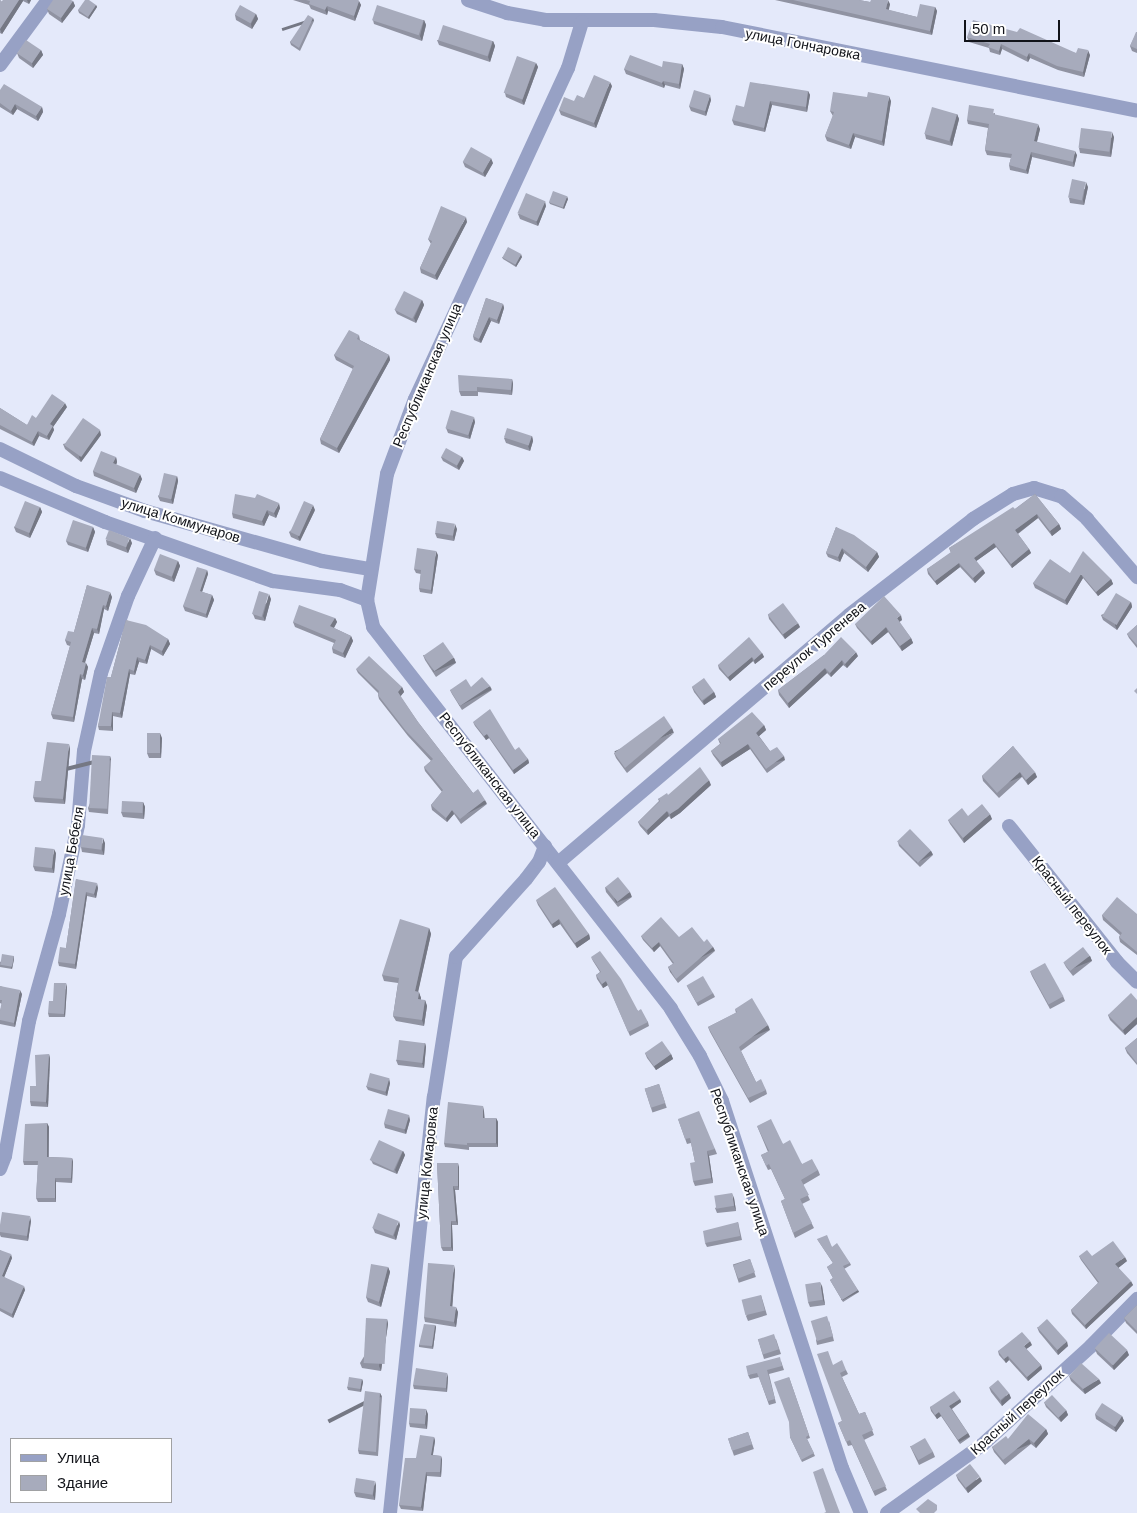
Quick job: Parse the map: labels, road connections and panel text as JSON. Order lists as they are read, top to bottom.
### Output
{
  "streets": {
    "street": [
      "улица Гончаровка",
      "Республиканская улица",
      "улица Коммунаров",
      "переулок Тургенева",
      "улица Бебеля",
      "Красный переулок",
      "улица Комаровка"
    ]
  },
  "crossings": [
    ["улица Гончаровка", "Республиканская улица"],
    ["Республиканская улица", "улица Коммунаров"],
    ["Республиканская улица", "переулок Тургенева"],
    ["Республиканская улица", "улица Комаровка"],
    ["улица Коммунаров", "улица Бебеля"]
  ],
  "legend": ["Улица", "Здание"],
  "scale_bar": "50 m"
}
